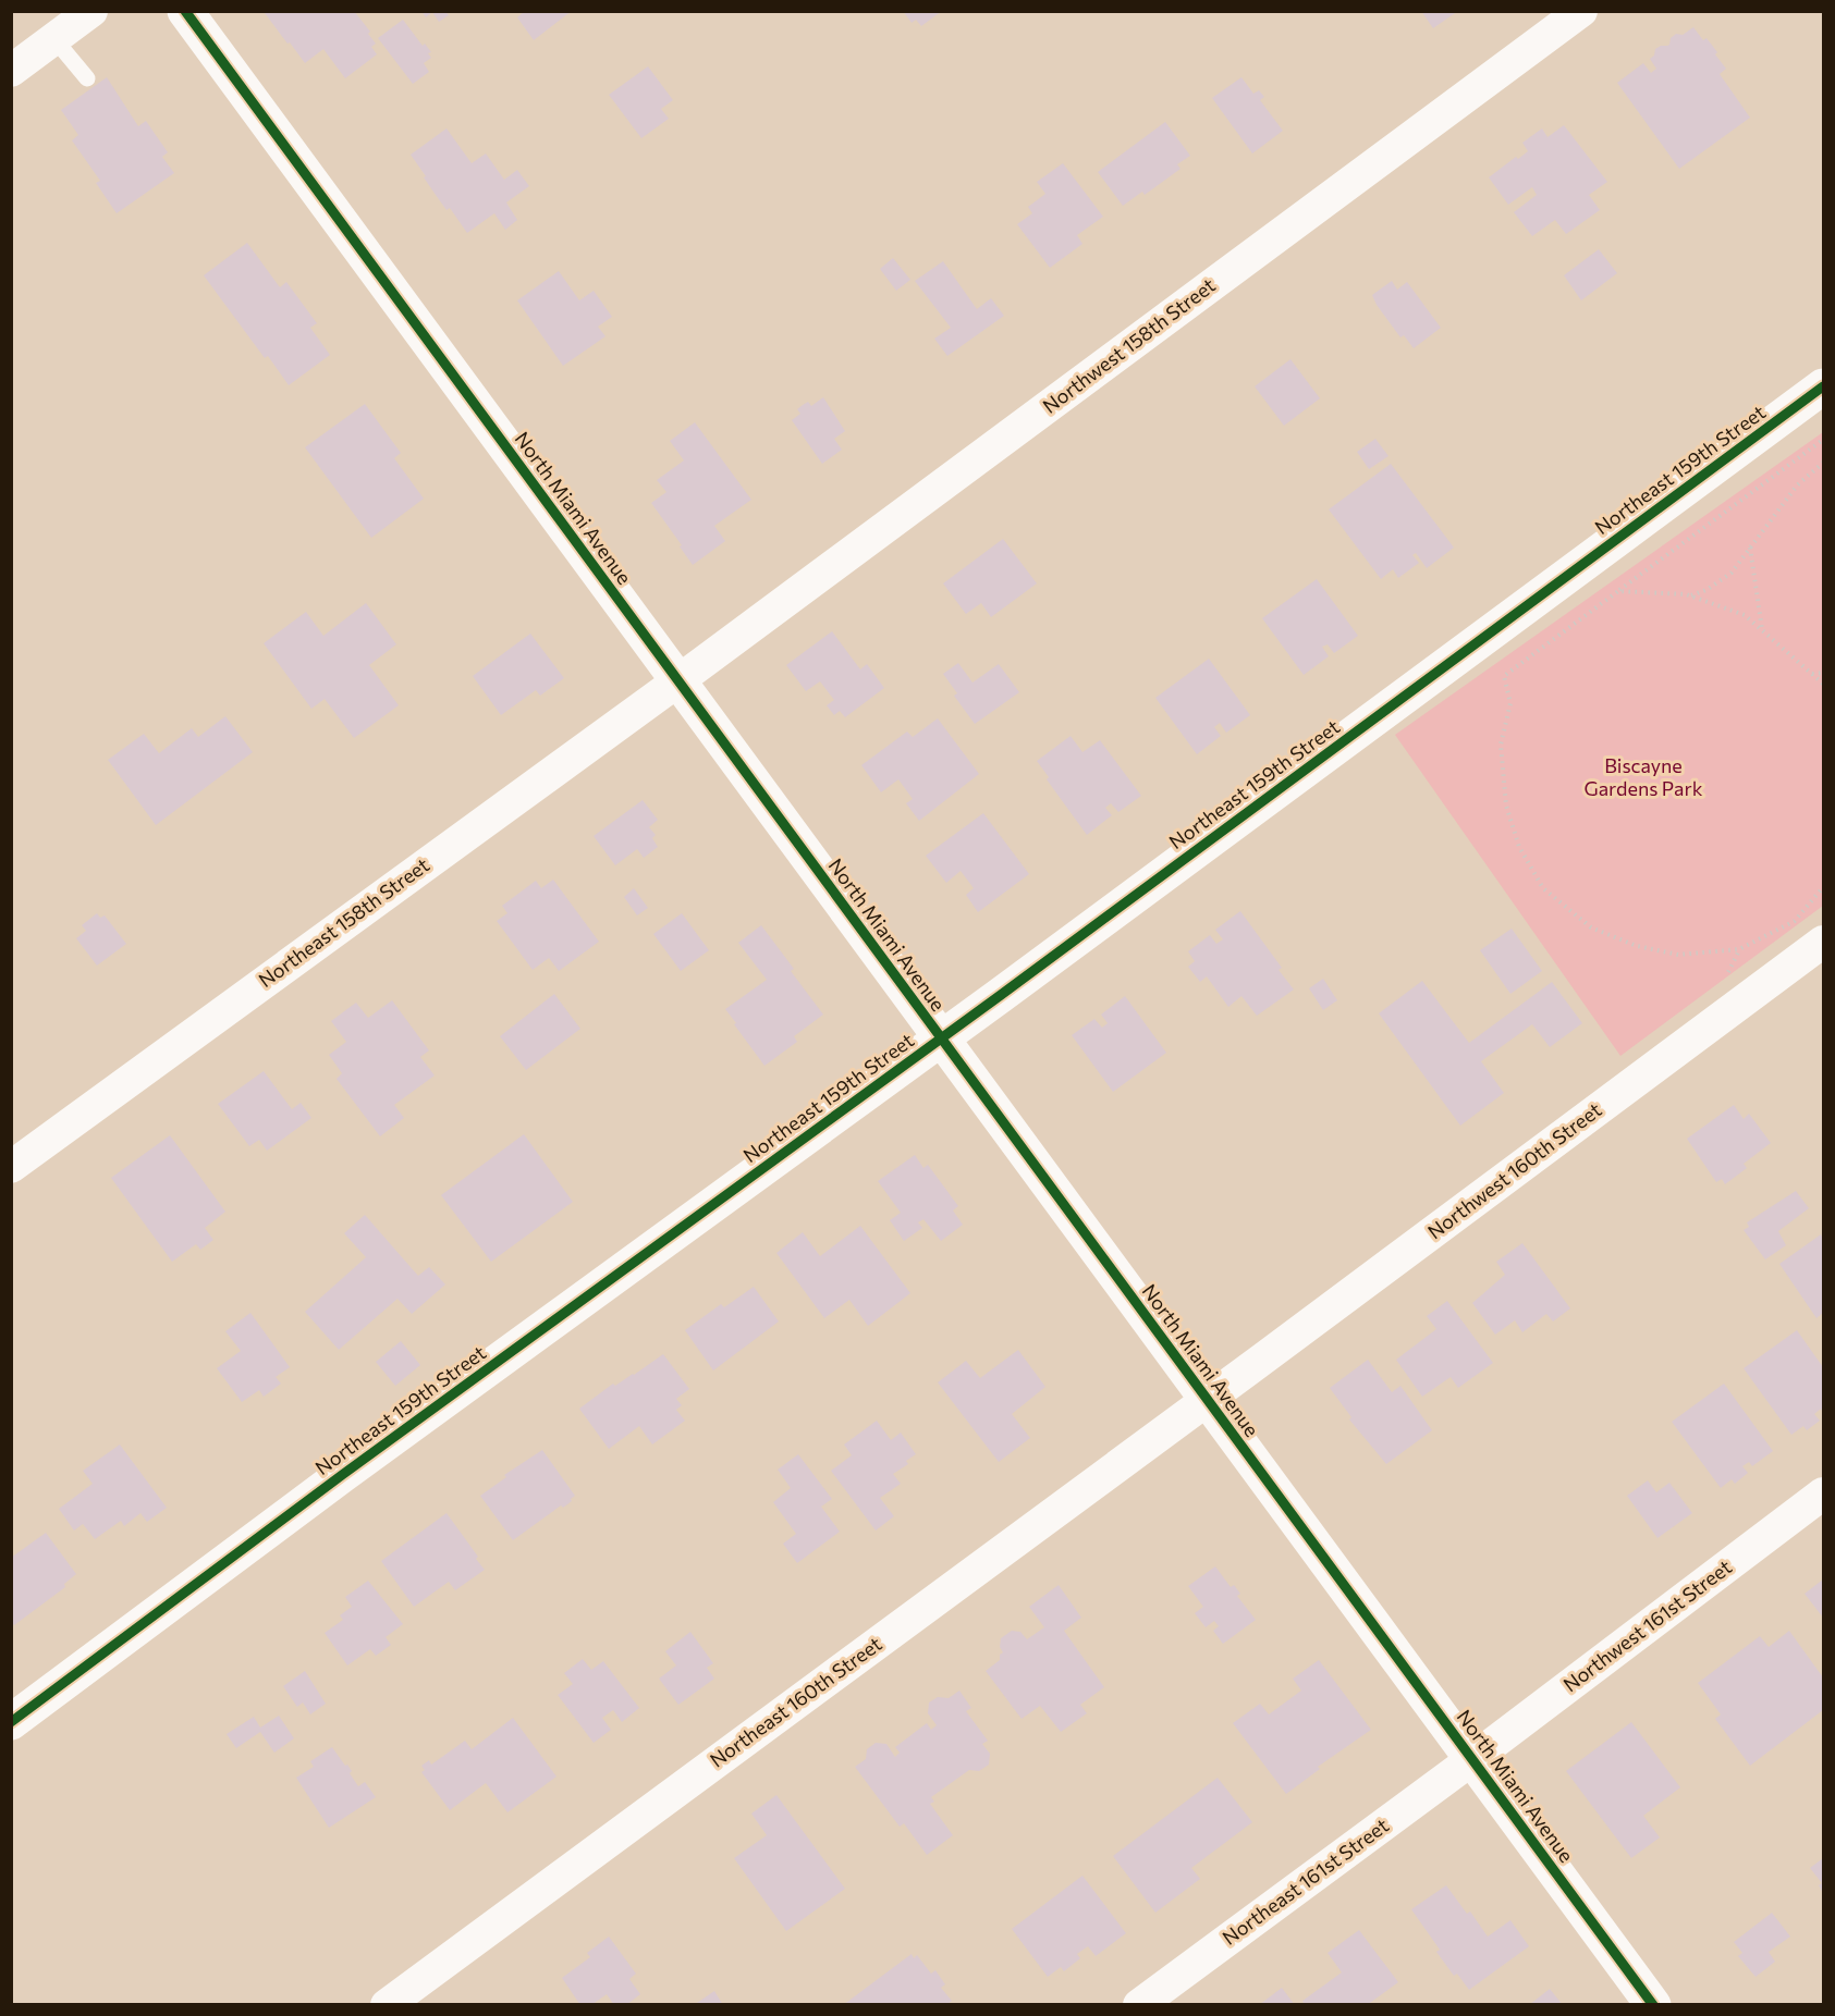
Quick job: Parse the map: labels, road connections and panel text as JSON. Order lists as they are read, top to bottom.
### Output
{
  "streets": {
    "street": [
      "Northwest 158th Street",
      "Northeast 159th Street",
      "North Miami Avenue",
      "Northeast 158th Street",
      "Northwest 160th Street",
      "Northwest 161st Street",
      "Northeast 160th Street",
      "Northeast 161st Street"
    ]
  },
  "crossings": [
    ["Northwest 158th Street", "North Miami Avenue"],
    ["Northwest 158th Street", "Northeast 158th Street"],
    ["Northeast 159th Street", "North Miami Avenue"],
    ["North Miami Avenue", "Northeast 158th Street"],
    ["North Miami Avenue", "Northwest 160th Street"],
    ["North Miami Avenue", "Northwest 161st Street"],
    ["North Miami Avenue", "Northeast 160th Street"],
    ["North Miami Avenue", "Northeast 161st Street"],
    ["Northwest 160th Street", "Northeast 160th Street"],
    ["Northwest 161st Street", "Northeast 161st Street"]
  ],
  "parks": ["Biscayne Gardens Park"]
}
